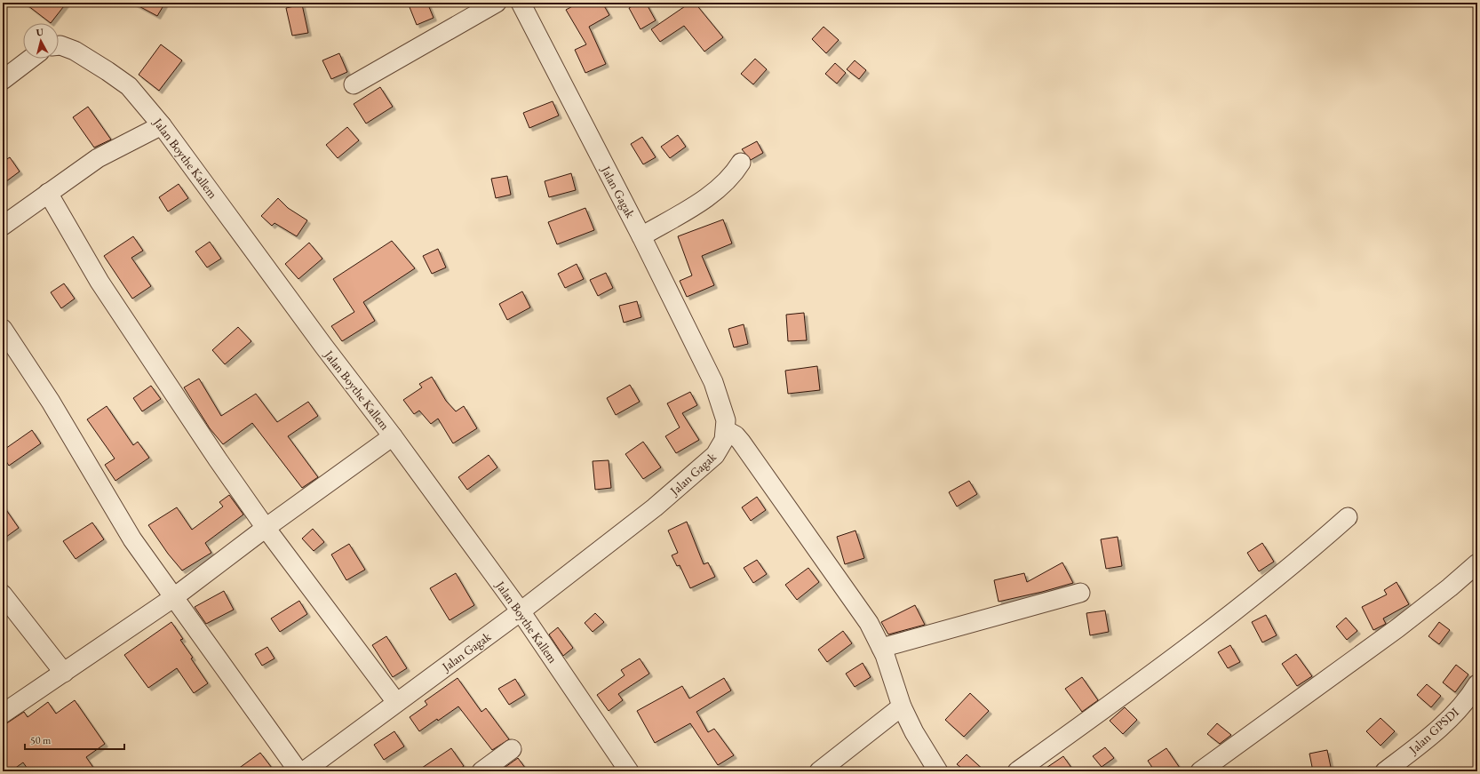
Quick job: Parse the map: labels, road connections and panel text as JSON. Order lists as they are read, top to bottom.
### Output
{
  "streets": {
    "street": ["Jalan Boythe Kallem", "Jalan Gagak", "Jalan GPSDI"]
  },
  "crossings": [
    ["Jalan Boythe Kallem", "Jalan Gagak"]
  ],
  "scale_bar": "50 m",
  "north": "top"
}
